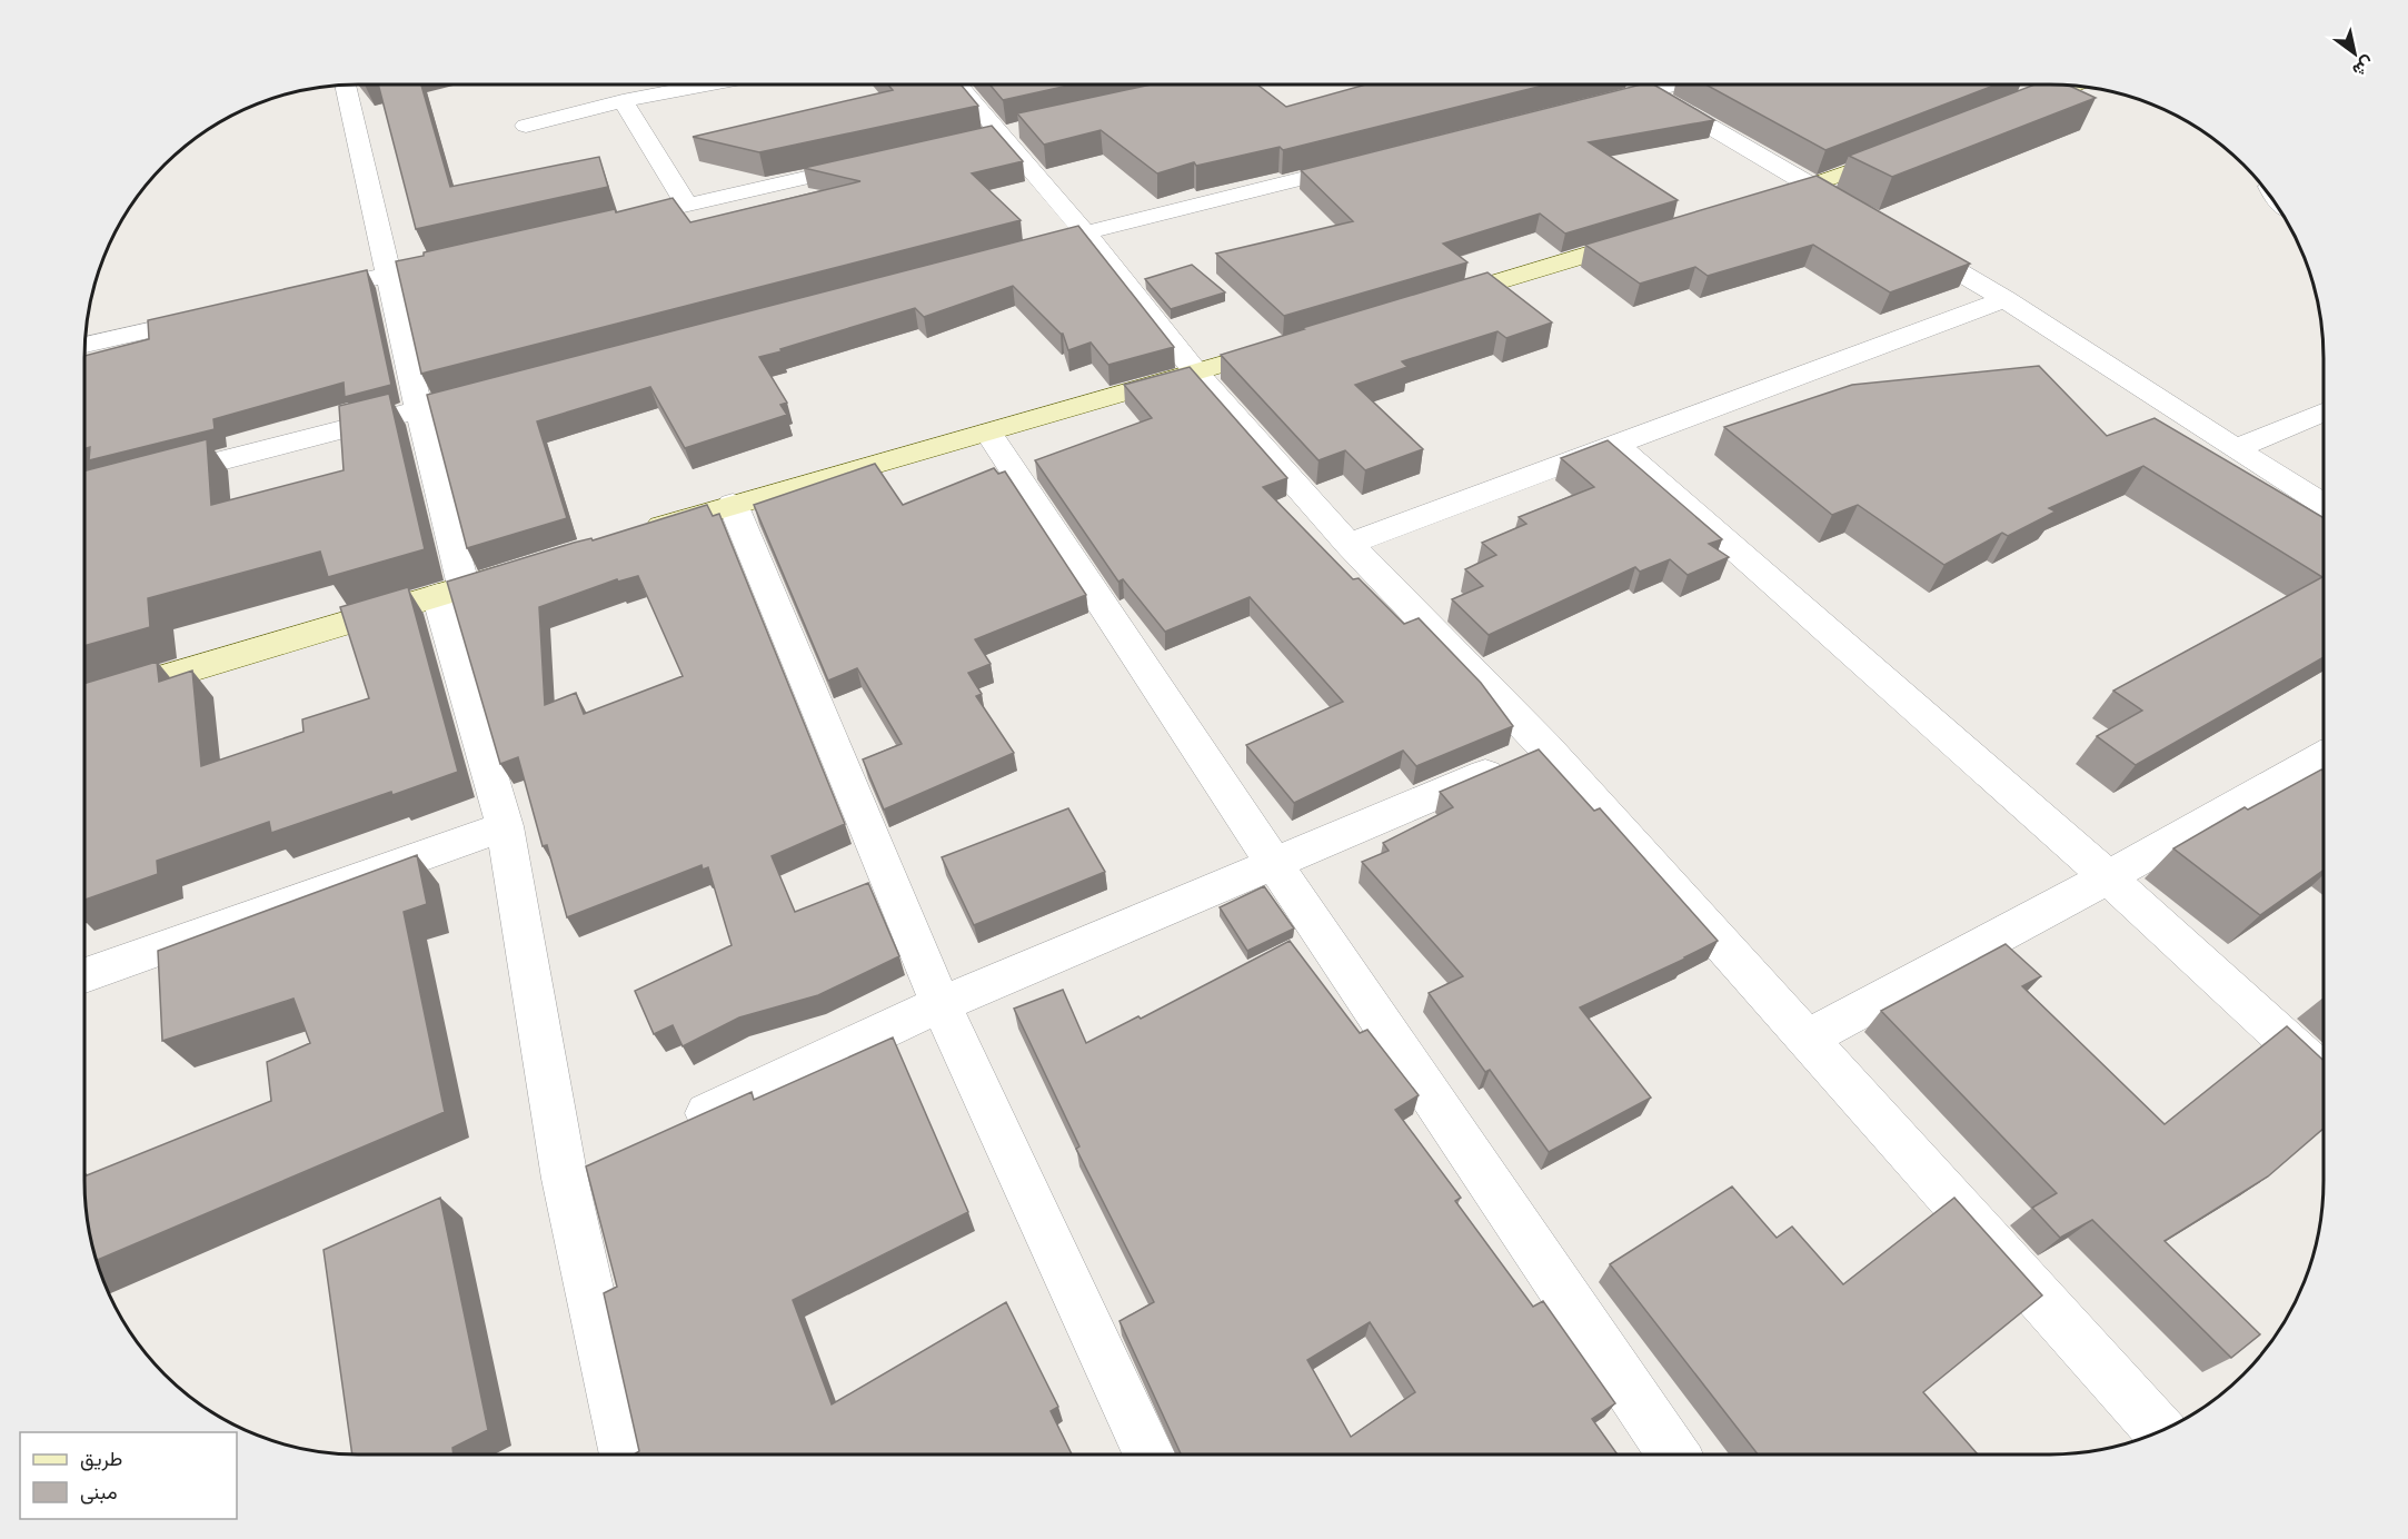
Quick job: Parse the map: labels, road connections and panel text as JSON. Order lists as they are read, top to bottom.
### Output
{
  "legend": ["طريق", "مبنى"],
  "north": "bottom right"
}
